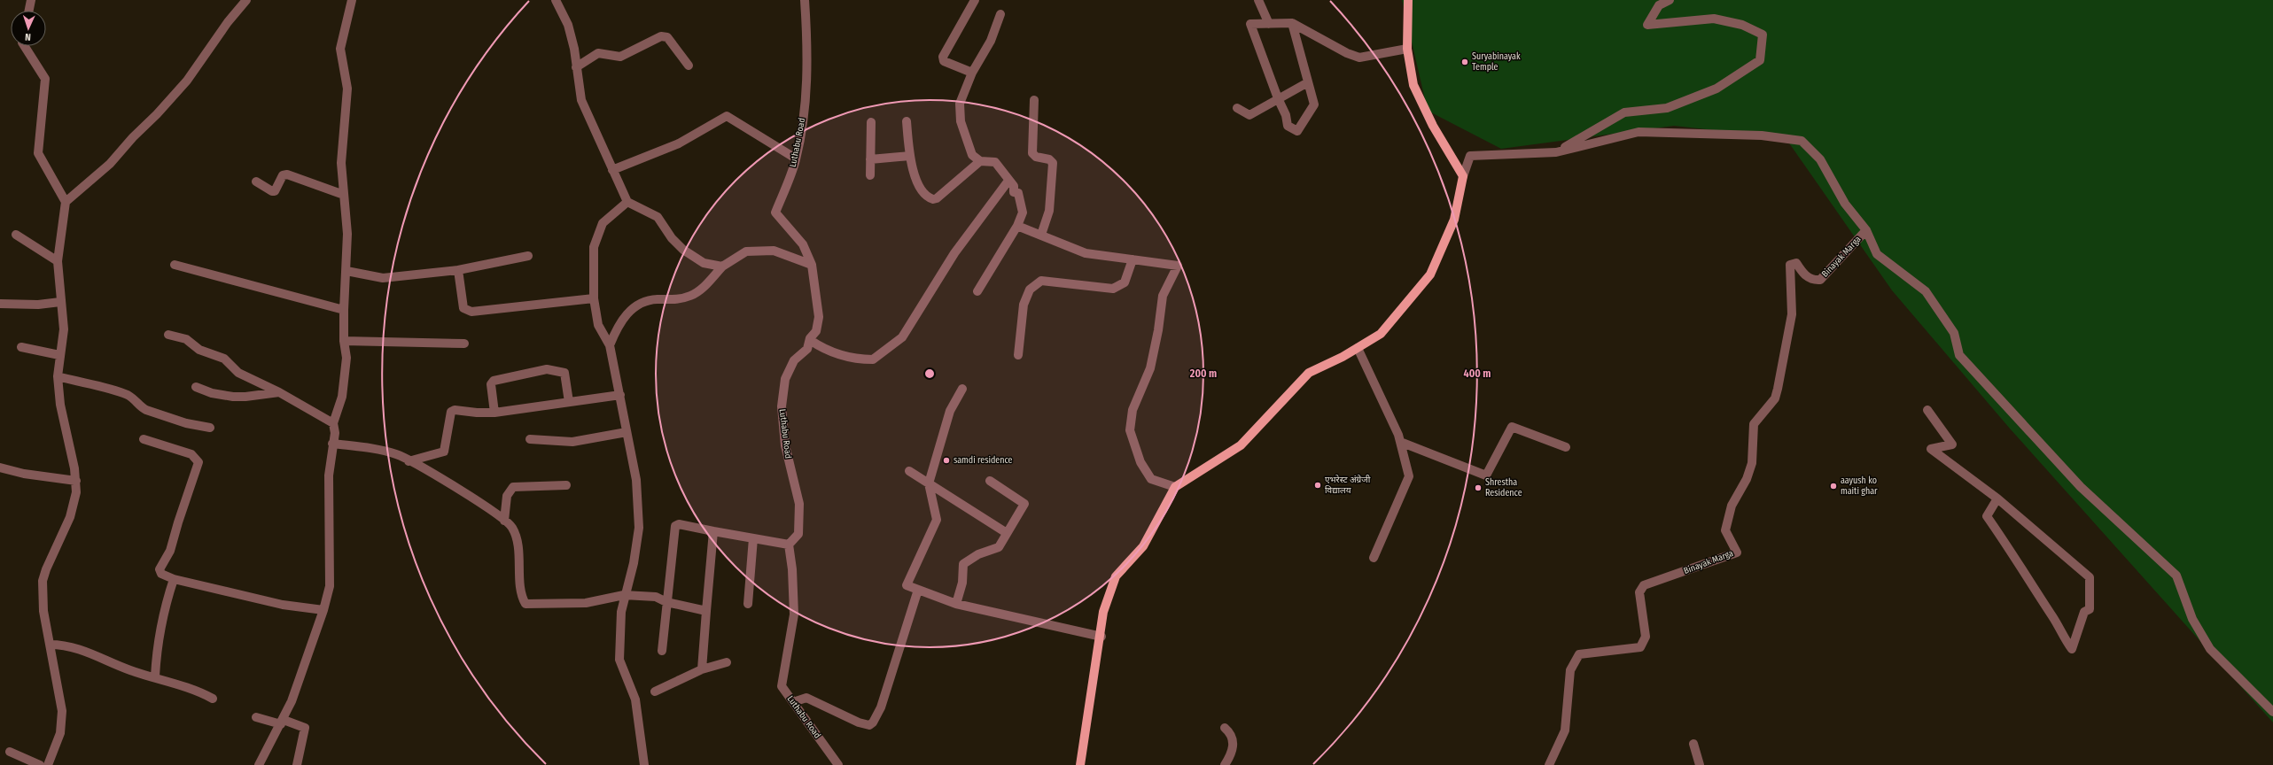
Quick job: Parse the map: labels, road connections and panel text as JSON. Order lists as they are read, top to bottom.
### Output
{
  "streets": {
    "street": ["Luthabu Road", "Binayak Marga"]
  },
  "places": [
    "Suryabinayak Temple",
    "samdi residence",
    "एभरेस्ट अंग्रेजी विद्यालय",
    "aayush ko maiti ghar",
    "Shrestha Residence"
  ],
  "north": "bottom",
  "rings": ["200 m", "400 m"]
}
